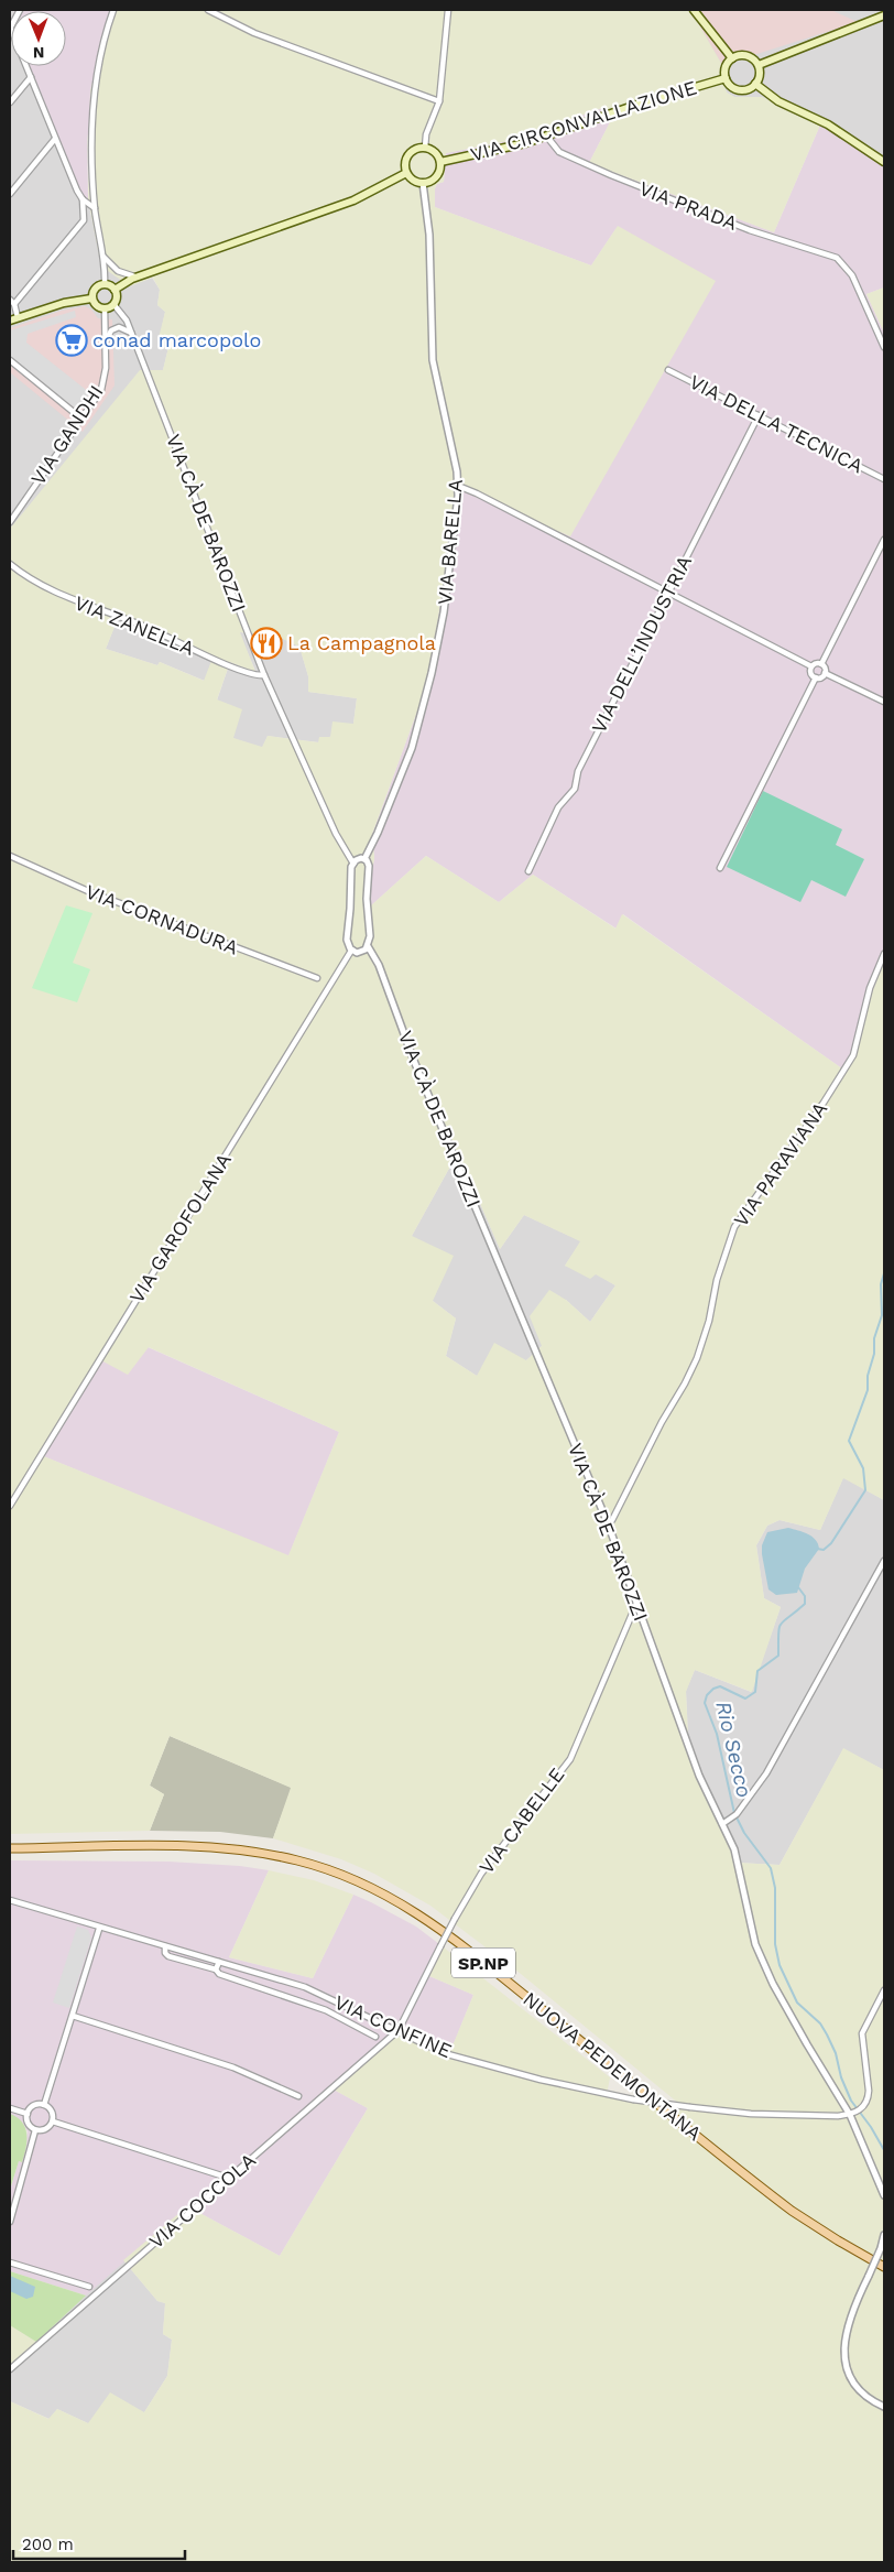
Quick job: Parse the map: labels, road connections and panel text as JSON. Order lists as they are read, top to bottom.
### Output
{
  "streets": {
    "main road": ["VIA CIRCONVALLAZIONE", "SP.NP", "NUOVA PEDEMONTANA"],
    "street": [
      "VIA PRADA",
      "VIA DELLA TECNICA",
      "VIA GANDHI",
      "VIA CÀ DE BAROZZI",
      "VIA BARELLA",
      "VIA ZANELLA",
      "VIA DELL’INDUSTRIA",
      "VIA CORNADURA",
      "VIA PARAVIANA",
      "VIA GAROFOLANA",
      "VIA CABELLE",
      "VIA CONFINE",
      "VIA COCCOLA"
    ]
  },
  "crossings": [
    ["VIA CIRCONVALLAZIONE", "VIA PRADA"],
    ["VIA CIRCONVALLAZIONE", "VIA BARELLA"],
    ["VIA DELLA TECNICA", "VIA DELL’INDUSTRIA"],
    ["VIA GANDHI", "VIA CÀ DE BAROZZI"],
    ["VIA CÀ DE BAROZZI", "VIA ZANELLA"],
    ["VIA CÀ DE BAROZZI", "VIA PARAVIANA"],
    ["VIA CÀ DE BAROZZI", "VIA CABELLE"],
    ["VIA CÀ DE BAROZZI", "VIA CONFINE"],
    ["VIA CABELLE", "VIA CONFINE"],
    ["VIA CABELLE", "VIA COCCOLA"],
    ["VIA CONFINE", "VIA COCCOLA"]
  ],
  "water": ["Rio Secco"],
  "places": {
    "supermarket": ["conad marcopolo"],
    "restaurant": ["La Campagnola"]
  },
  "scale_bar": "200 m",
  "north": "bottom"
}
